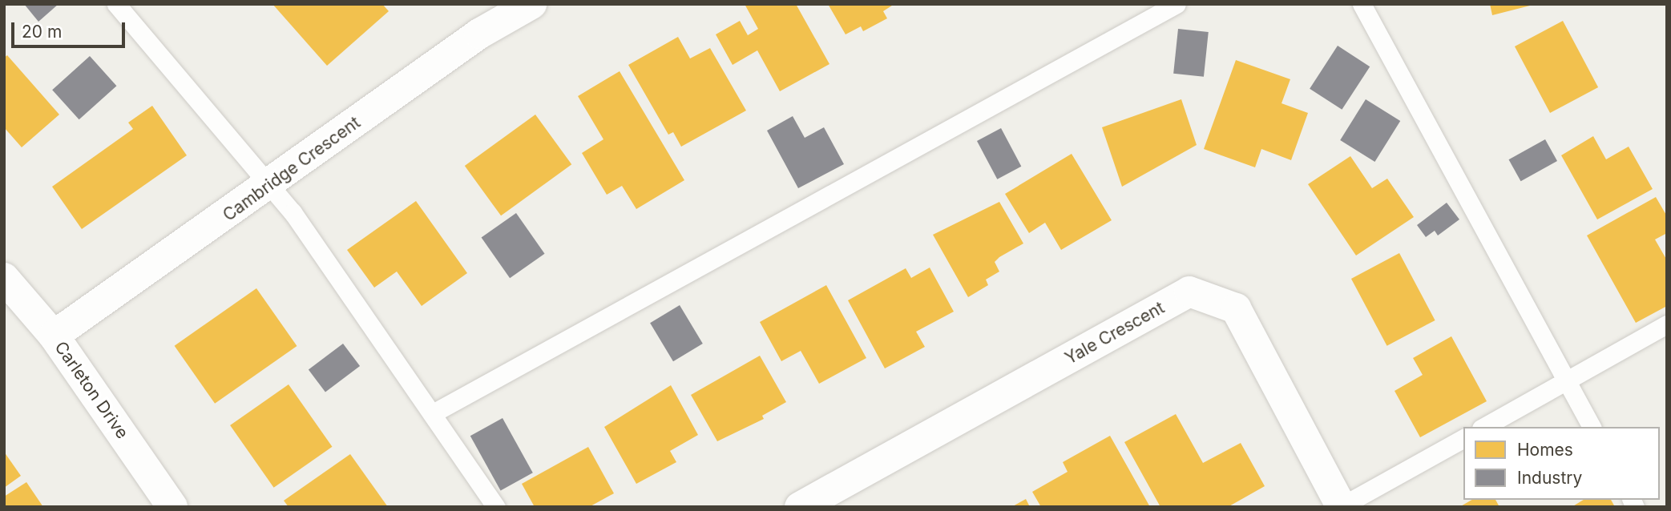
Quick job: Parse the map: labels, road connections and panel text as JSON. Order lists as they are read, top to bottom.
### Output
{
  "streets": {
    "street": ["Cambridge Crescent", "Yale Crescent", "Carleton Drive"]
  },
  "crossings": [
    ["Cambridge Crescent", "Carleton Drive"]
  ],
  "legend": ["Homes", "Industry"],
  "scale_bar": "20 m"
}
